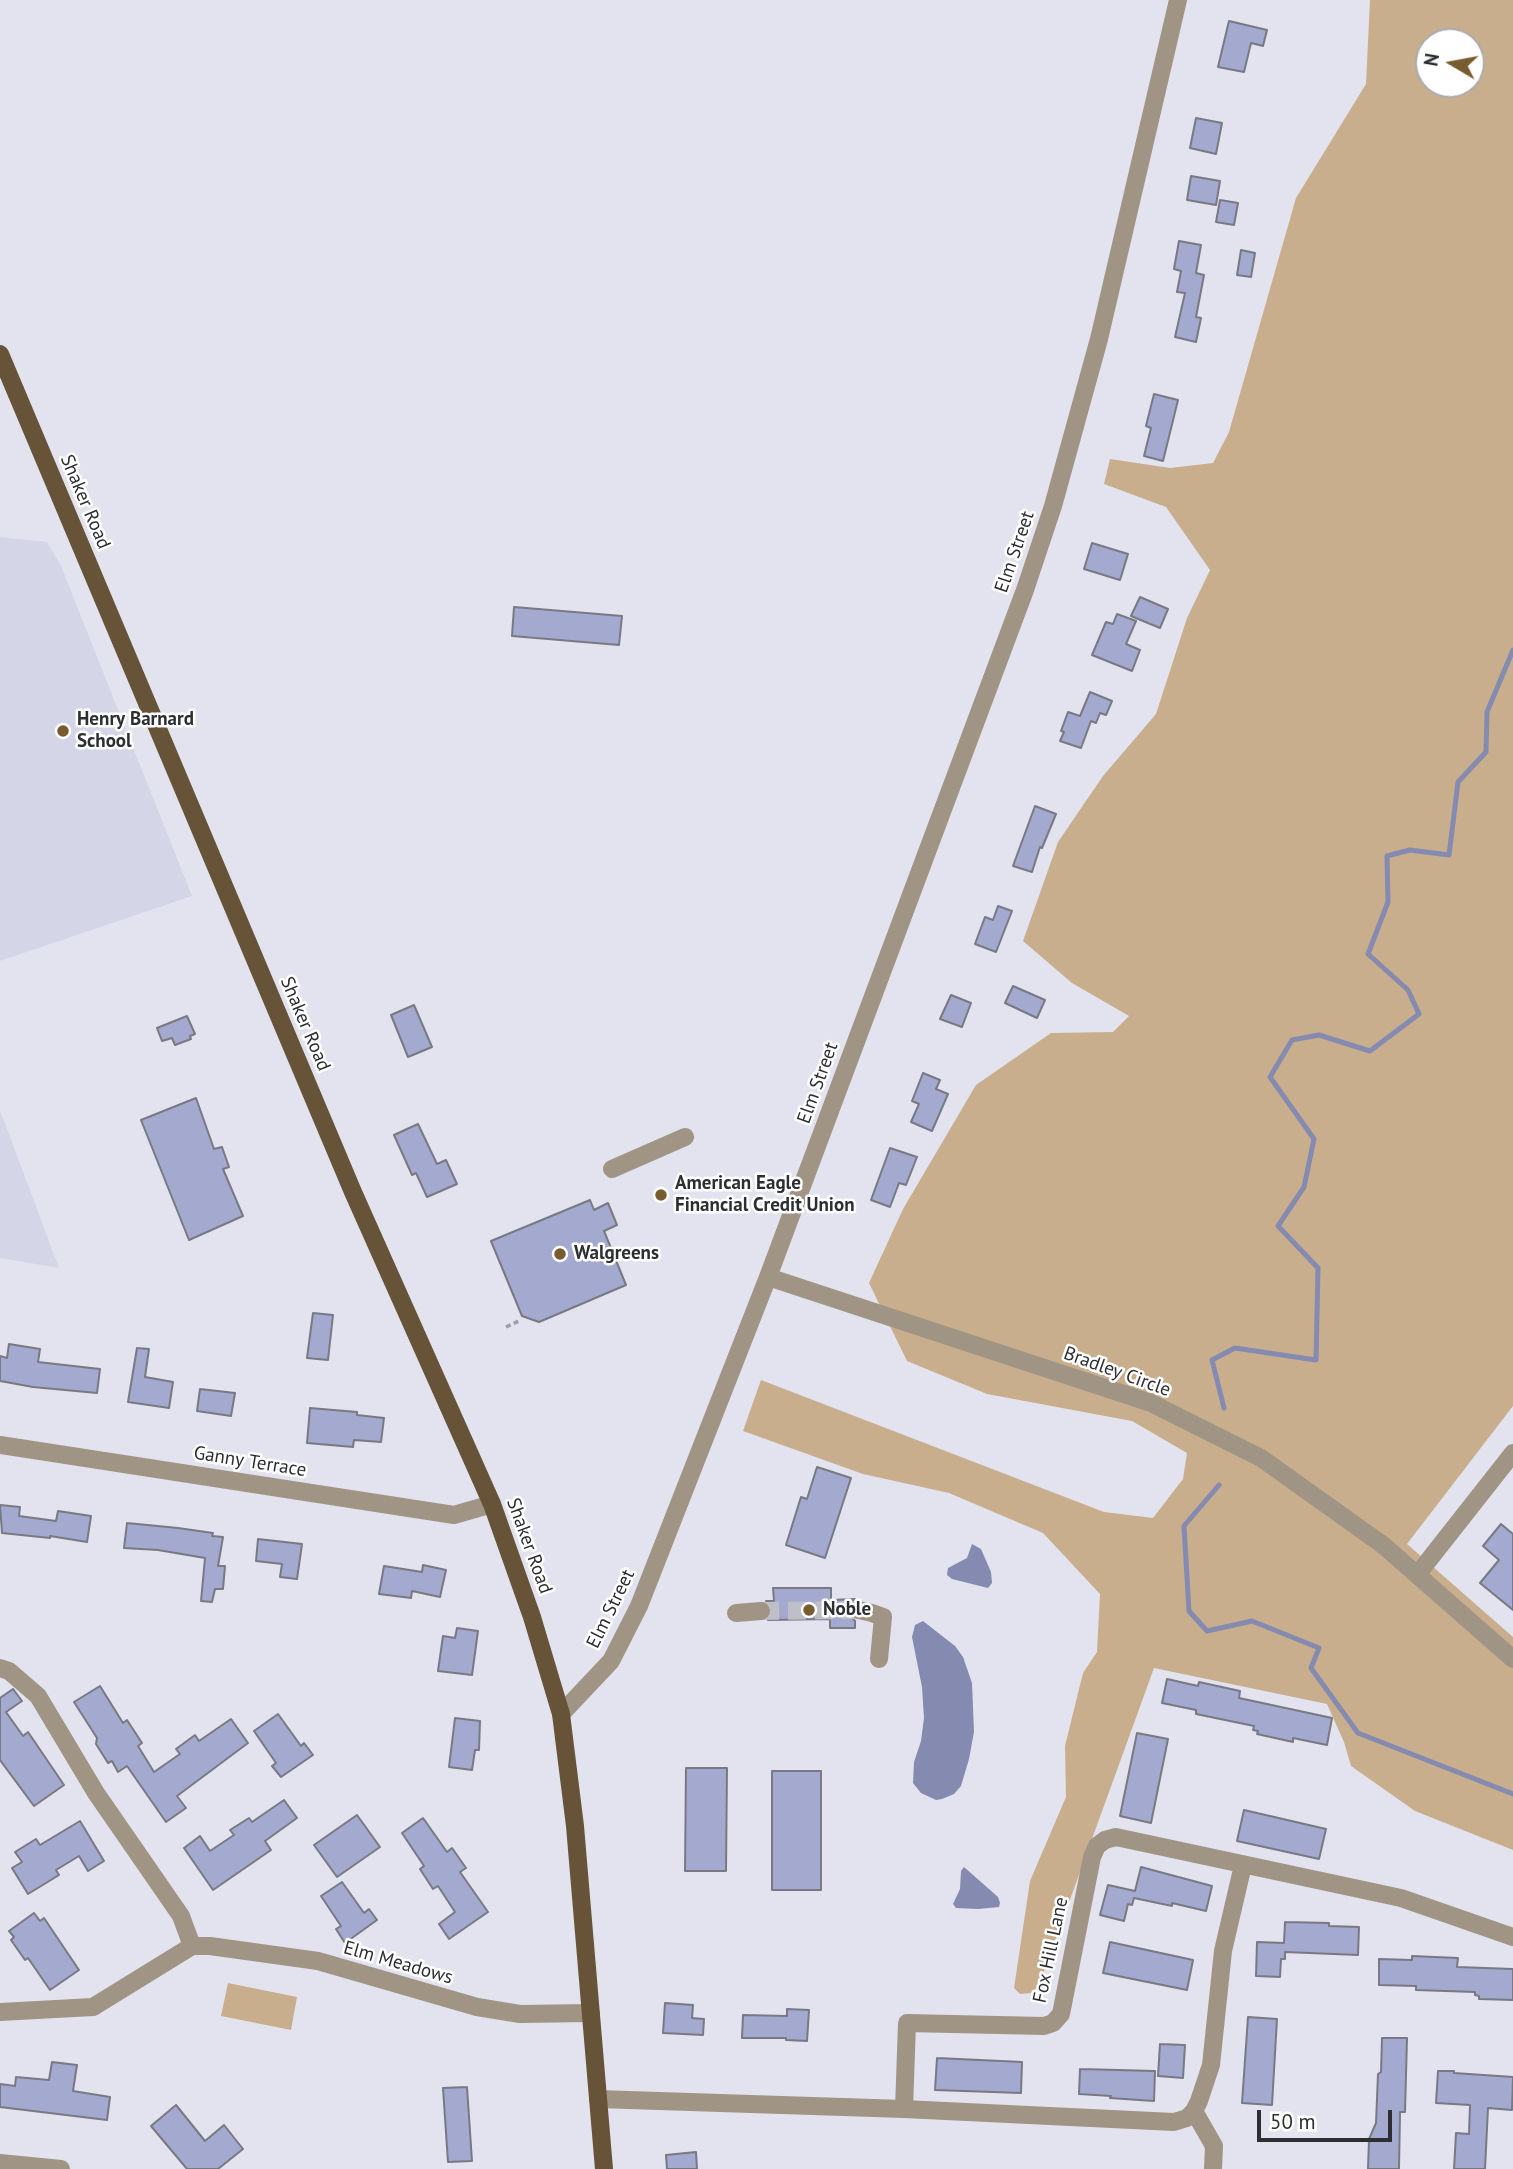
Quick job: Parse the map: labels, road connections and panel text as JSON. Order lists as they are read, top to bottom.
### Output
{
  "streets": {
    "main road": ["Shaker Road"],
    "street": [
      "Elm Street",
      "Bradley Circle",
      "Ganny Terrace",
      "Fox Hill Lane",
      "Elm Meadows"
    ]
  },
  "crossings": [
    ["Shaker Road", "Elm Street"],
    ["Shaker Road", "Ganny Terrace"],
    ["Elm Street", "Bradley Circle"]
  ],
  "places": [
    "Henry Barnard School",
    "American Eagle Financial Credit Union",
    "Walgreens",
    "Noble"
  ],
  "scale_bar": "50 m",
  "north": "left"
}
